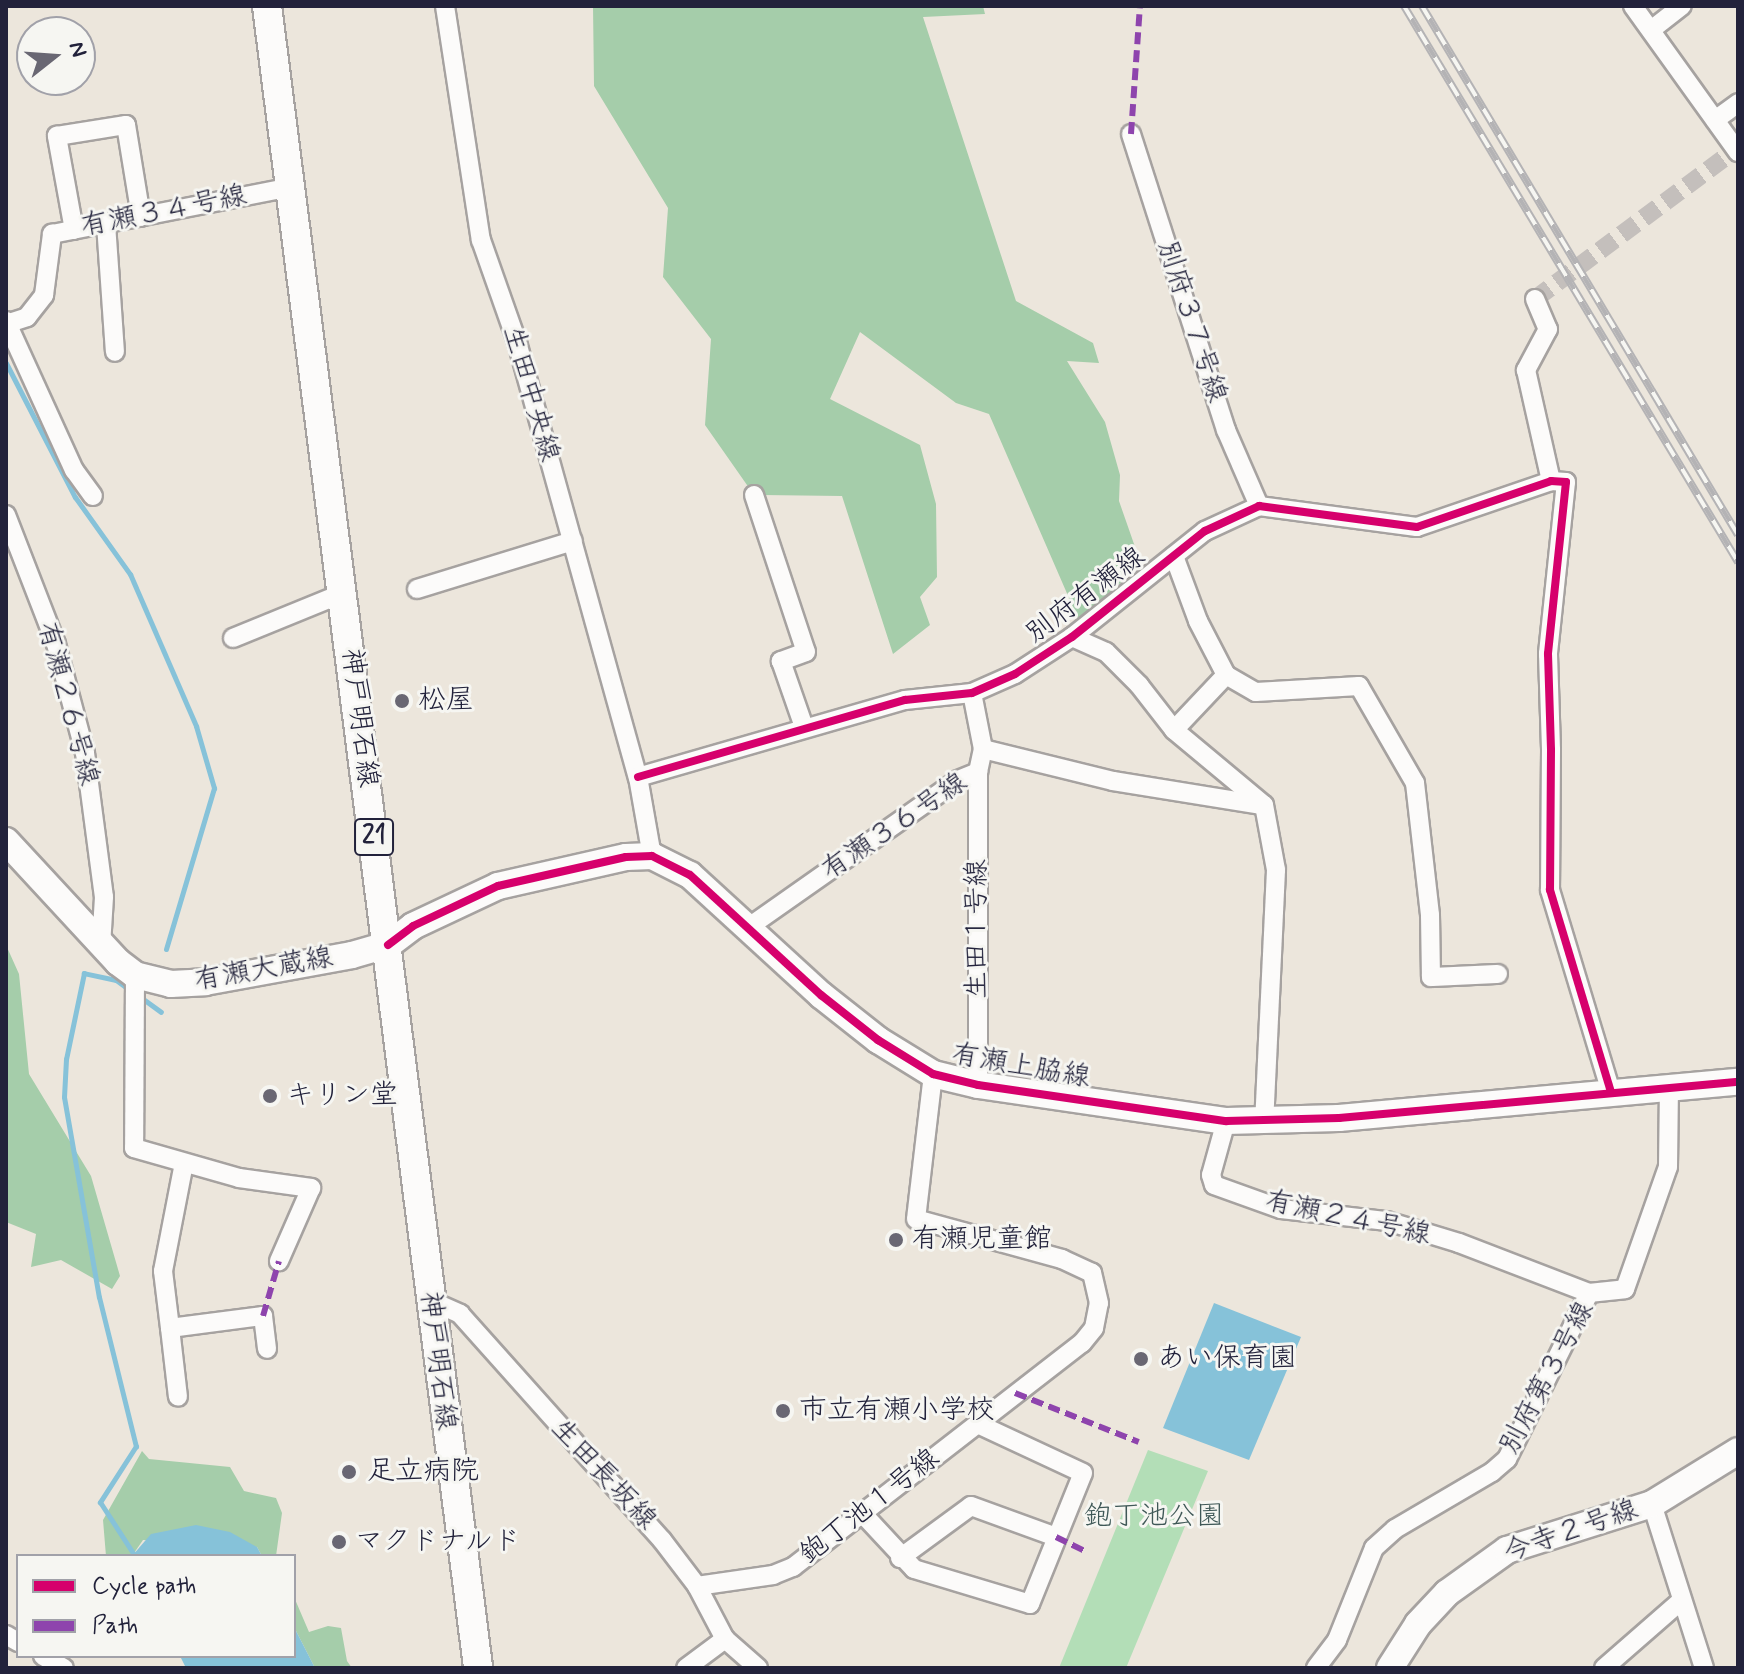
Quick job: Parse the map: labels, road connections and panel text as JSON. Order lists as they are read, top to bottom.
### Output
{
  "streets": {
    "main road": ["神戸明石線", "21"],
    "street": [
      "有瀬３４号線",
      "別府３７号線",
      "生田中央線",
      "別府有瀬線",
      "有瀬２６号線",
      "有瀬３６号線",
      "生田１号線",
      "有瀬大蔵線",
      "有瀬上脇線",
      "有瀬２４号線",
      "別府第３号線",
      "生田長坂線",
      "鉋丁池１号線",
      "今寺２号線"
    ]
  },
  "crossings": [
    ["有瀬３４号線", "神戸明石線"],
    ["別府３７号線", "別府有瀬線"],
    ["生田中央線", "別府有瀬線"],
    ["生田中央線", "有瀬上脇線"],
    ["別府有瀬線", "有瀬３６号線"],
    ["有瀬２６号線", "有瀬大蔵線"],
    ["神戸明石線", "有瀬大蔵線"],
    ["神戸明石線", "生田長坂線"],
    ["有瀬３６号線", "生田１号線"],
    ["有瀬３６号線", "有瀬上脇線"],
    ["生田１号線", "有瀬上脇線"],
    ["有瀬上脇線", "有瀬２４号線"],
    ["有瀬上脇線", "別府第３号線"],
    ["有瀬上脇線", "鉋丁池１号線"],
    ["有瀬２４号線", "別府第３号線"],
    ["生田長坂線", "鉋丁池１号線"]
  ],
  "parks": ["鉋丁池公園"],
  "places": [
    "松屋",
    "キリン堂",
    "有瀬児童館",
    "あい保育園",
    "市立有瀬小学校",
    "足立病院",
    "マクドナルド"
  ],
  "legend": ["Cycle path", "Path"],
  "north": "right"
}
